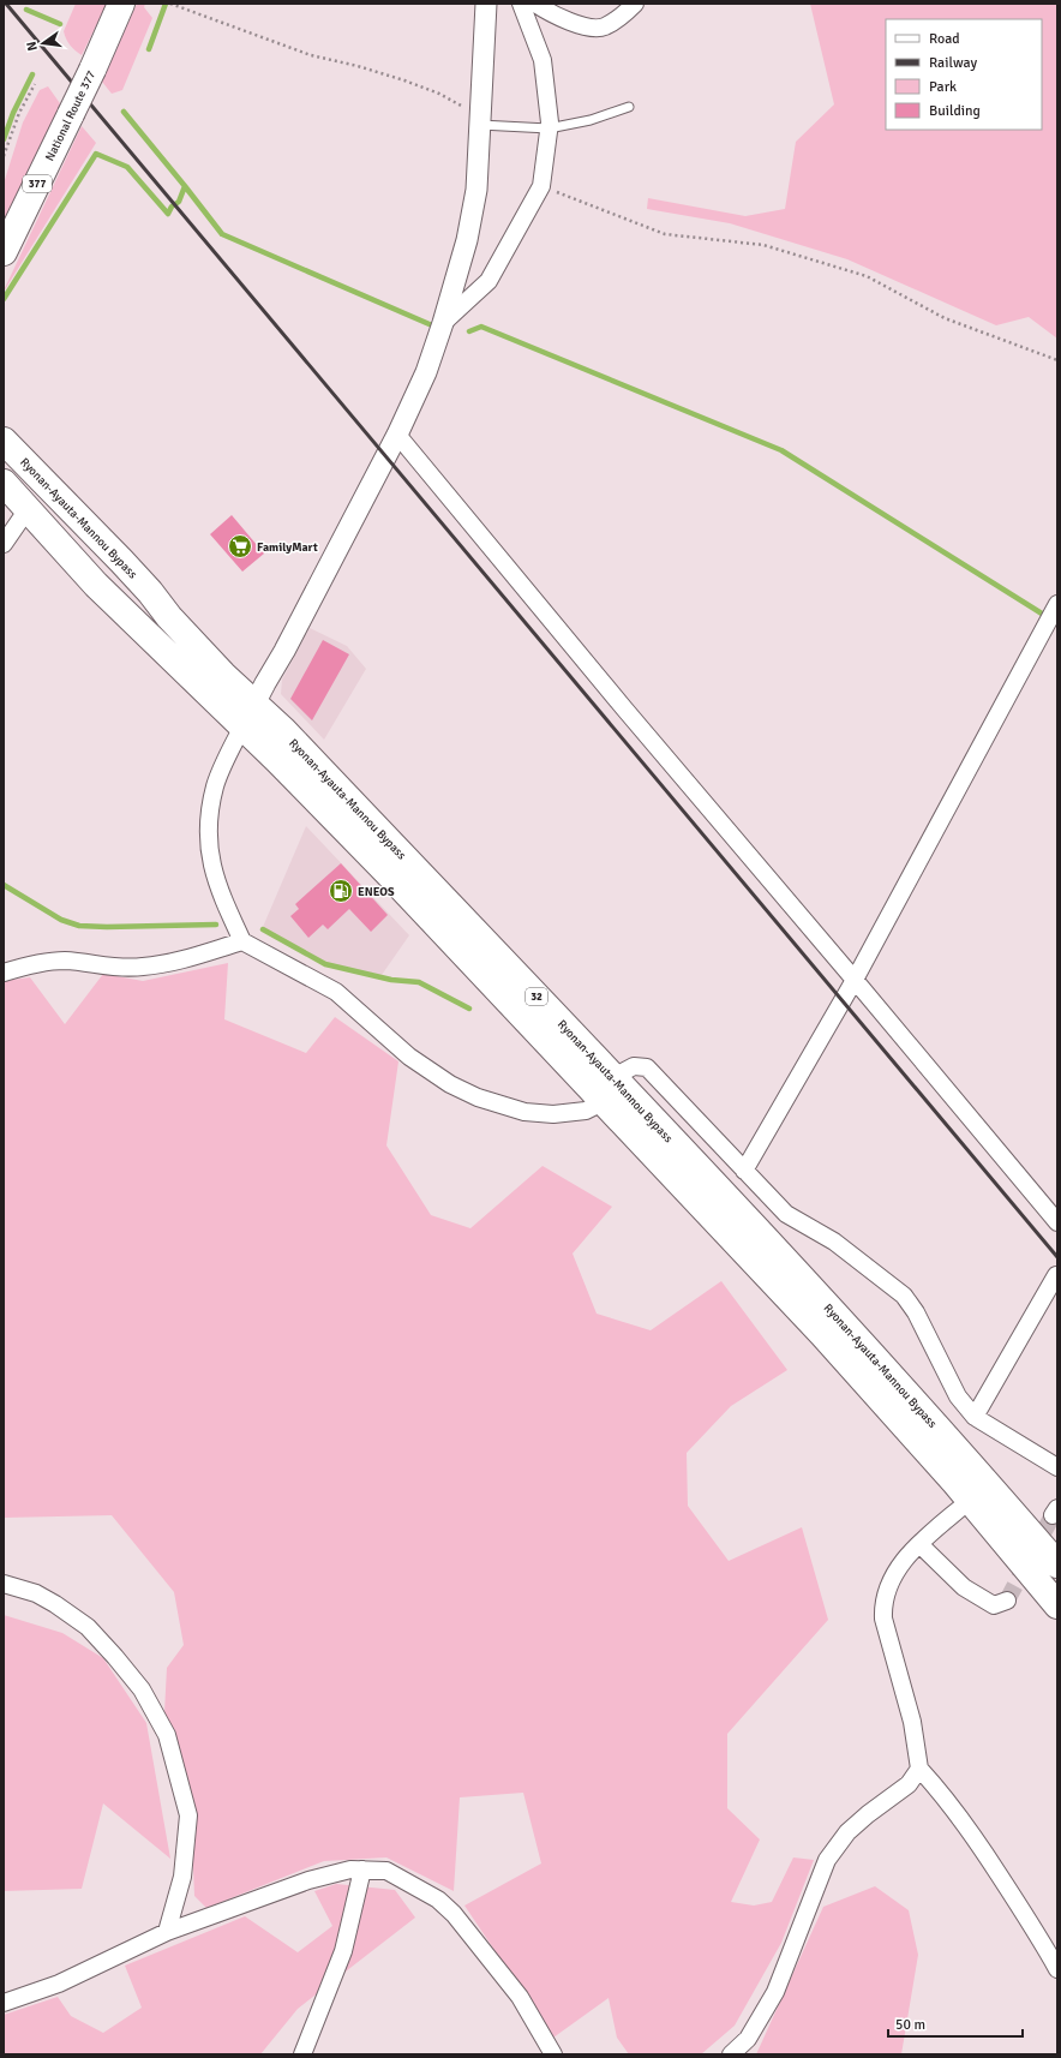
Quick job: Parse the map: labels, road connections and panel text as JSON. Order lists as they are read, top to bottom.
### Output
{
  "streets": {
    "highway": [
      "National Route 377",
      "377",
      "Ryonan-Ayauta-Mannou Bypass",
      "32"
    ]
  },
  "places": {
    "supermarket": ["FamilyMart"],
    "fuel station": ["ENEOS"]
  },
  "legend": [
    "Road",
    "Railway",
    "Park",
    "Building"
  ],
  "scale_bar": "50 m",
  "north": "left"
}
